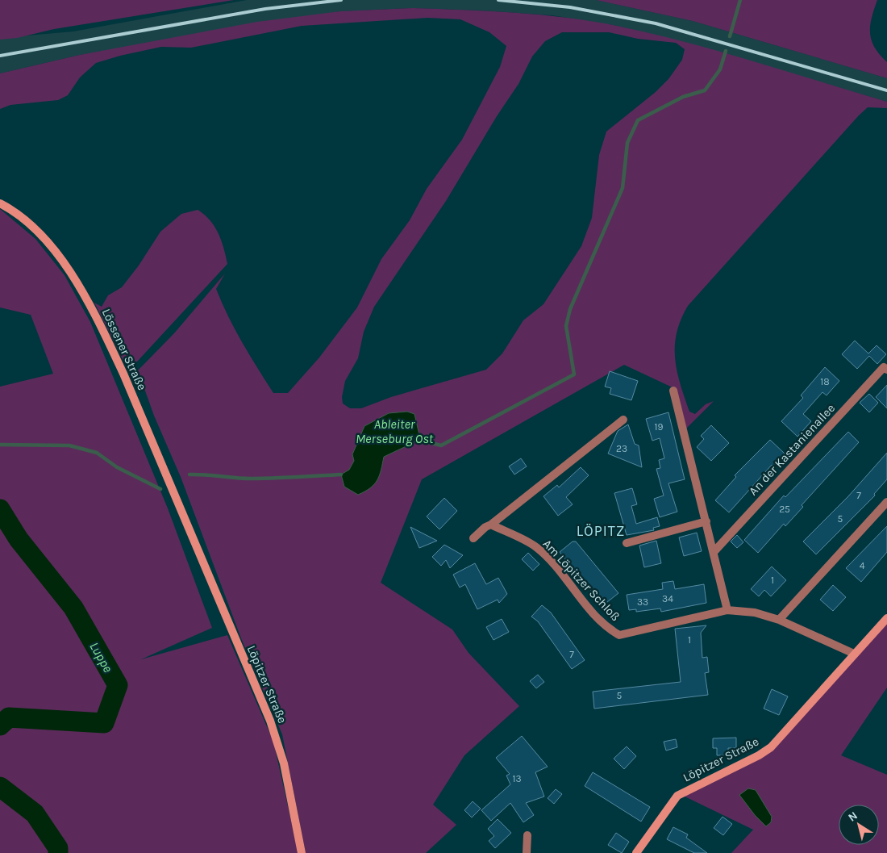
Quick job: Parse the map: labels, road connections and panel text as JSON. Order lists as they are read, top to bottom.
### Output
{
  "streets": {
    "street": [
      "Lössener Straße",
      "An der Kastanienallee",
      "Am Löpitzer Schloß",
      "Löpitzer Straße"
    ]
  },
  "crossings": [
    ["Lössener Straße", "Löpitzer Straße"],
    ["Am Löpitzer Schloß", "Löpitzer Straße"]
  ],
  "districts": ["LÖPITZ"],
  "water": ["Ableiter Merseburg Ost", "Luppe"],
  "house_numbers": [
    "18",
    "19",
    "23",
    "7",
    "25",
    "5",
    "4",
    "1",
    "34",
    "33",
    "1",
    "7",
    "5",
    "13"
  ],
  "north": "top left"
}
